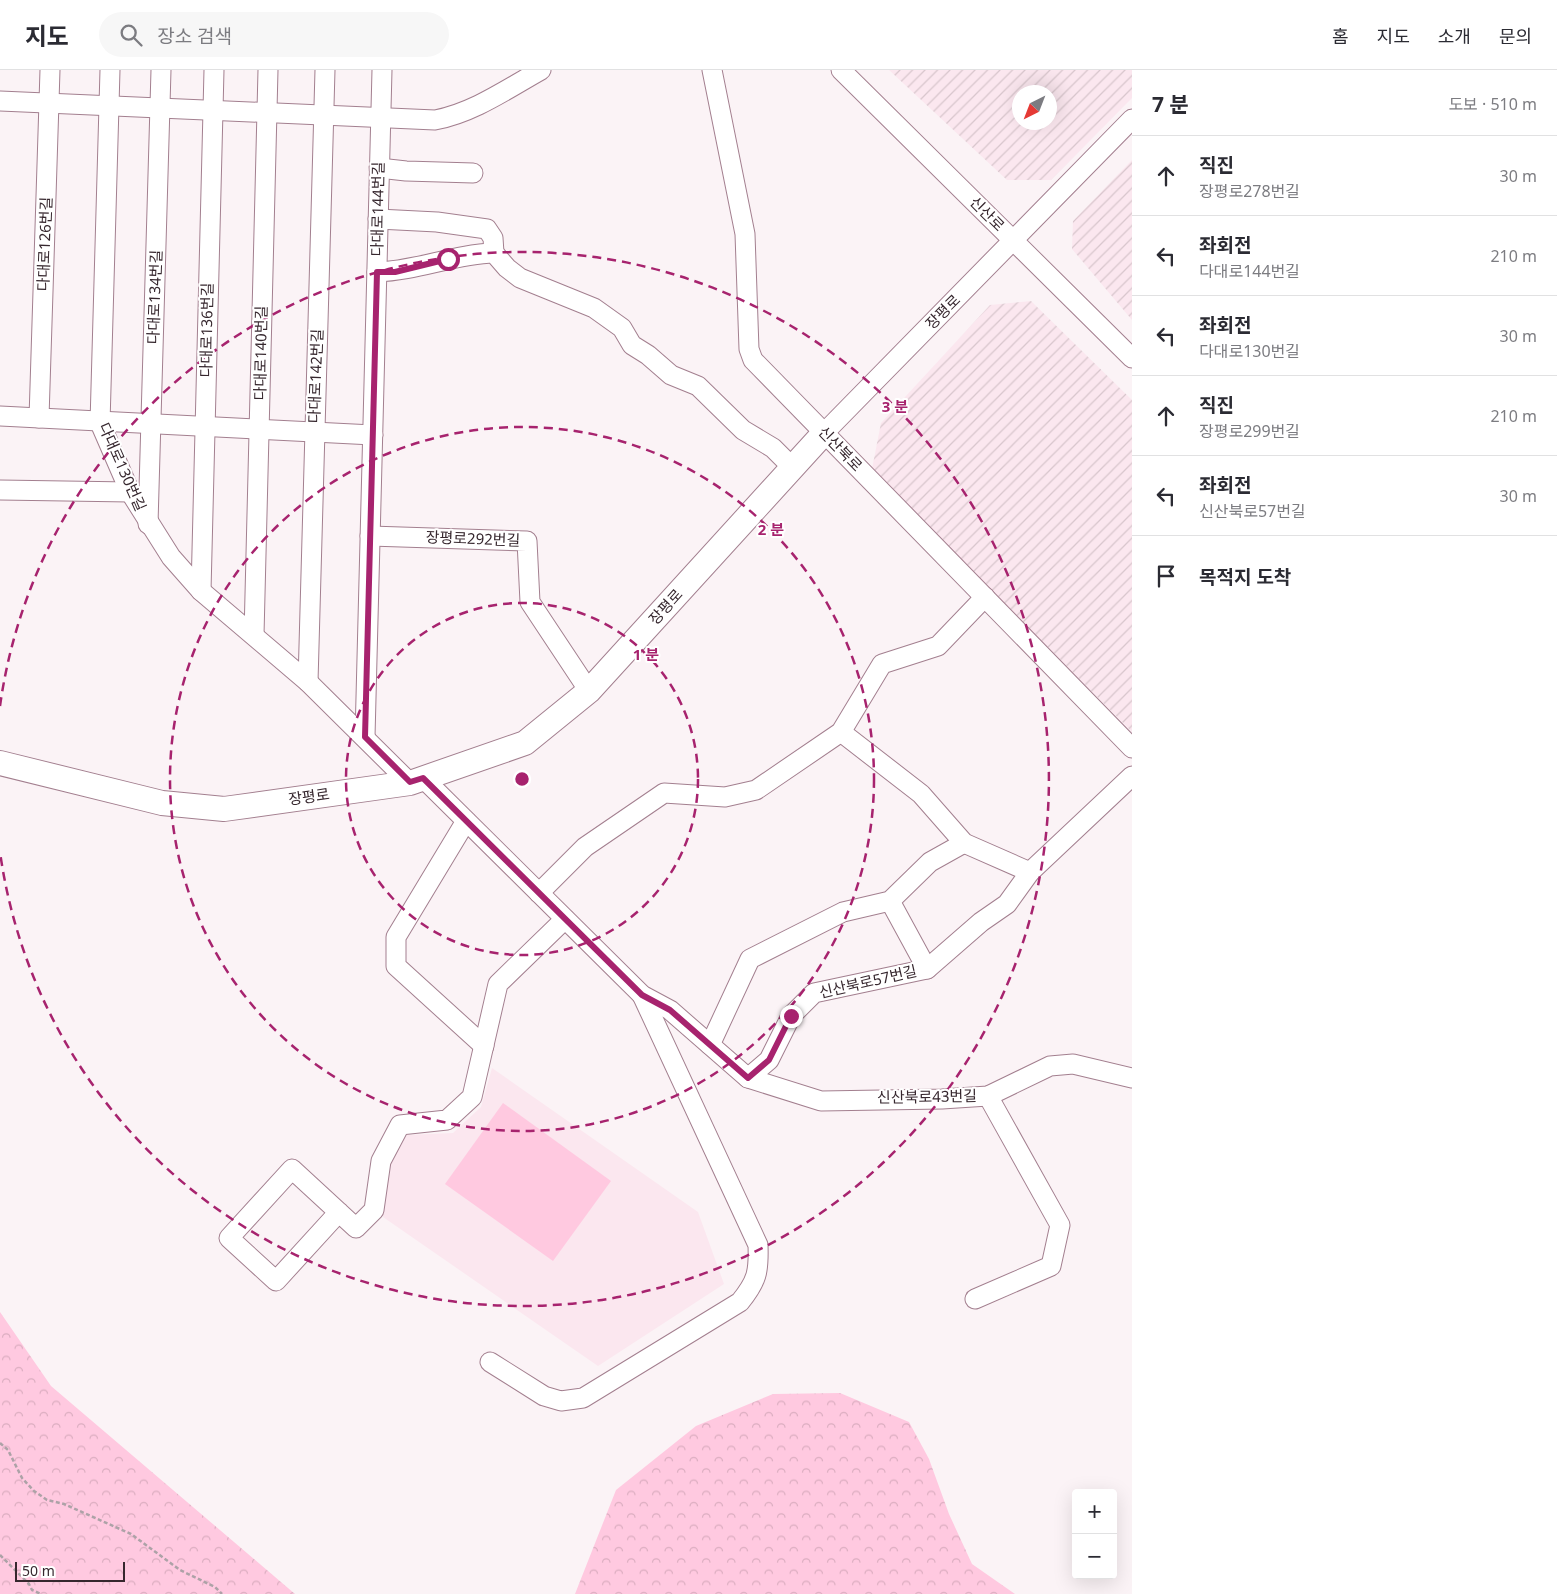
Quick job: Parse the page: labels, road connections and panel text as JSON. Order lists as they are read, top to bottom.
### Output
{
  "streets": {
    "main road": ["장평로"],
    "street": [
      "다대로144번길",
      "신산로",
      "다대로126번길",
      "다대로134번길",
      "다대로136번길",
      "다대로140번길",
      "다대로142번길",
      "신산북로",
      "다대로130번길",
      "장평로292번길",
      "신산북로57번길",
      "신산북로43번길"
    ]
  },
  "crossings": [
    ["다대로144번길", "다대로130번길"],
    ["다대로144번길", "장평로292번길"],
    ["신산로", "장평로"],
    ["다대로134번길", "다대로130번길"],
    ["장평로", "신산북로"],
    ["장평로", "다대로130번길"],
    ["장평로", "장평로292번길"],
    ["다대로136번길", "다대로130번길"],
    ["다대로140번길", "다대로130번길"],
    ["다대로142번길", "다대로130번길"],
    ["신산북로57번길", "신산북로43번길"]
  ],
  "scale_bar": "50 m",
  "north": "bottom left",
  "page": {
    "header": "지도",
    "search": "장소 검색",
    "nav": [
      "홈",
      "지도",
      "소개",
      "문의"
    ],
    "heading": ["7 분", "도보 · 510 m"],
    "list": [
      ["직진", "장평로278번길", "30 m"],
      ["좌회전", "다대로144번길", "210 m"],
      ["좌회전", "다대로130번길", "30 m"],
      ["직진", "장평로299번길", "210 m"],
      ["좌회전", "신산북로57번길", "30 m"],
      "목적지 도착"
    ],
    "map_buttons": ["+", "−"],
    "scale": "50 m"
  },
  "rings": ["3 분", "2 분", "1 분"]
}
